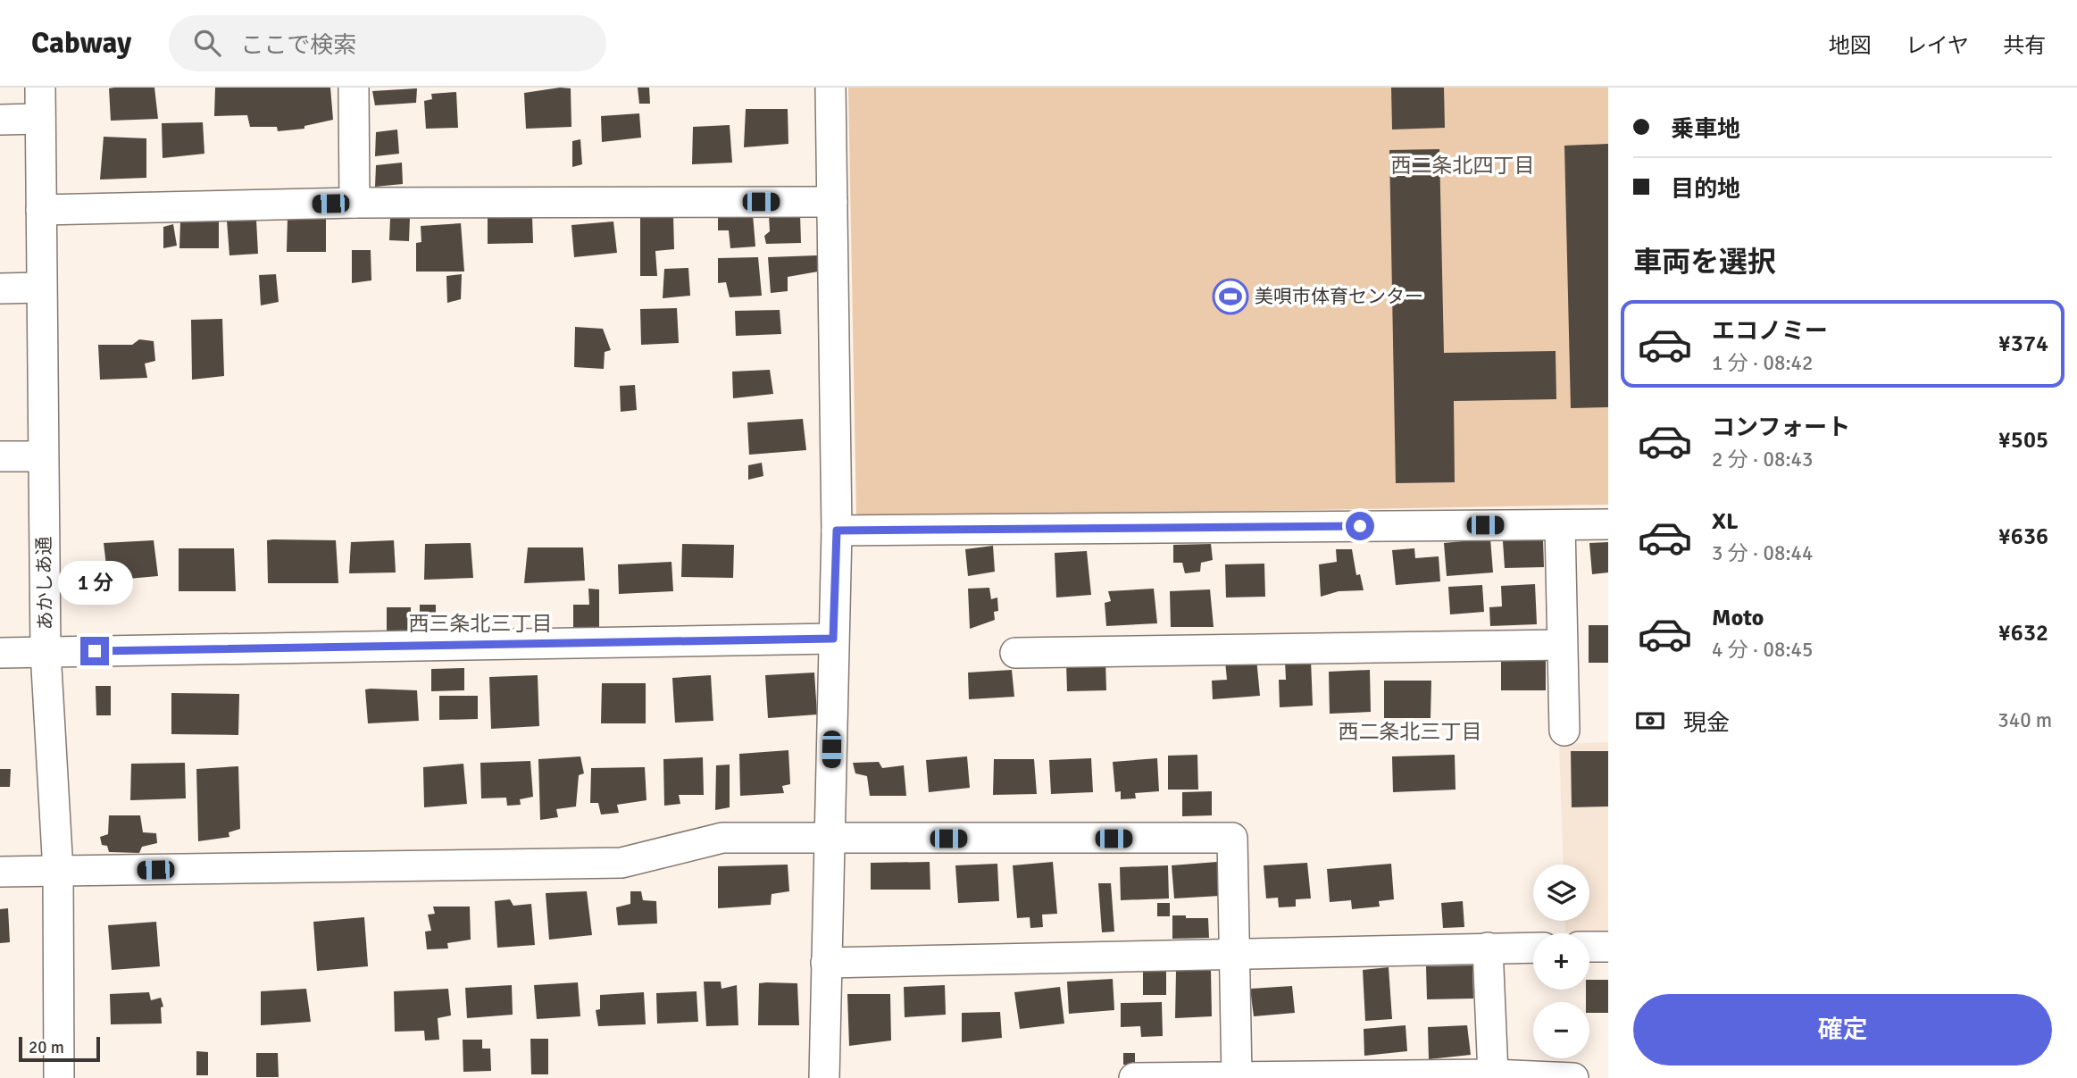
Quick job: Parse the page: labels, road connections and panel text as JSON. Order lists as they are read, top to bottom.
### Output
{
  "streets": {
    "street": ["あかしあ通"]
  },
  "districts": ["西二条北四丁目", "西三条北三丁目", "西二条北三丁目"],
  "places": {
    "sports": ["美唄市体育センター"]
  },
  "scale_bar": "20 m",
  "page": {
    "header": "Cabway",
    "search": "ここで検索",
    "nav": ["地図", "レイヤ", "共有"],
    "banner": ["乗車地", "目的地"],
    "heading": "車両を選択",
    "list": [
      {
        "name": "エコノミー",
        "note": "1 分 · 08:42",
        "value": "¥374"
      },
      {
        "name": "コンフォート",
        "note": "2 分 · 08:43",
        "value": "¥505"
      },
      {
        "name": "XL",
        "note": "3 分 · 08:44",
        "value": "¥636"
      },
      {
        "name": "Moto",
        "note": "4 分 · 08:45",
        "value": "¥632"
      }
    ],
    "bubble": "1 分",
    "pay": ["現金", "340 m"],
    "map_buttons": ["+", "−"],
    "buttons": "確定",
    "scale": "20 m"
  }
}
